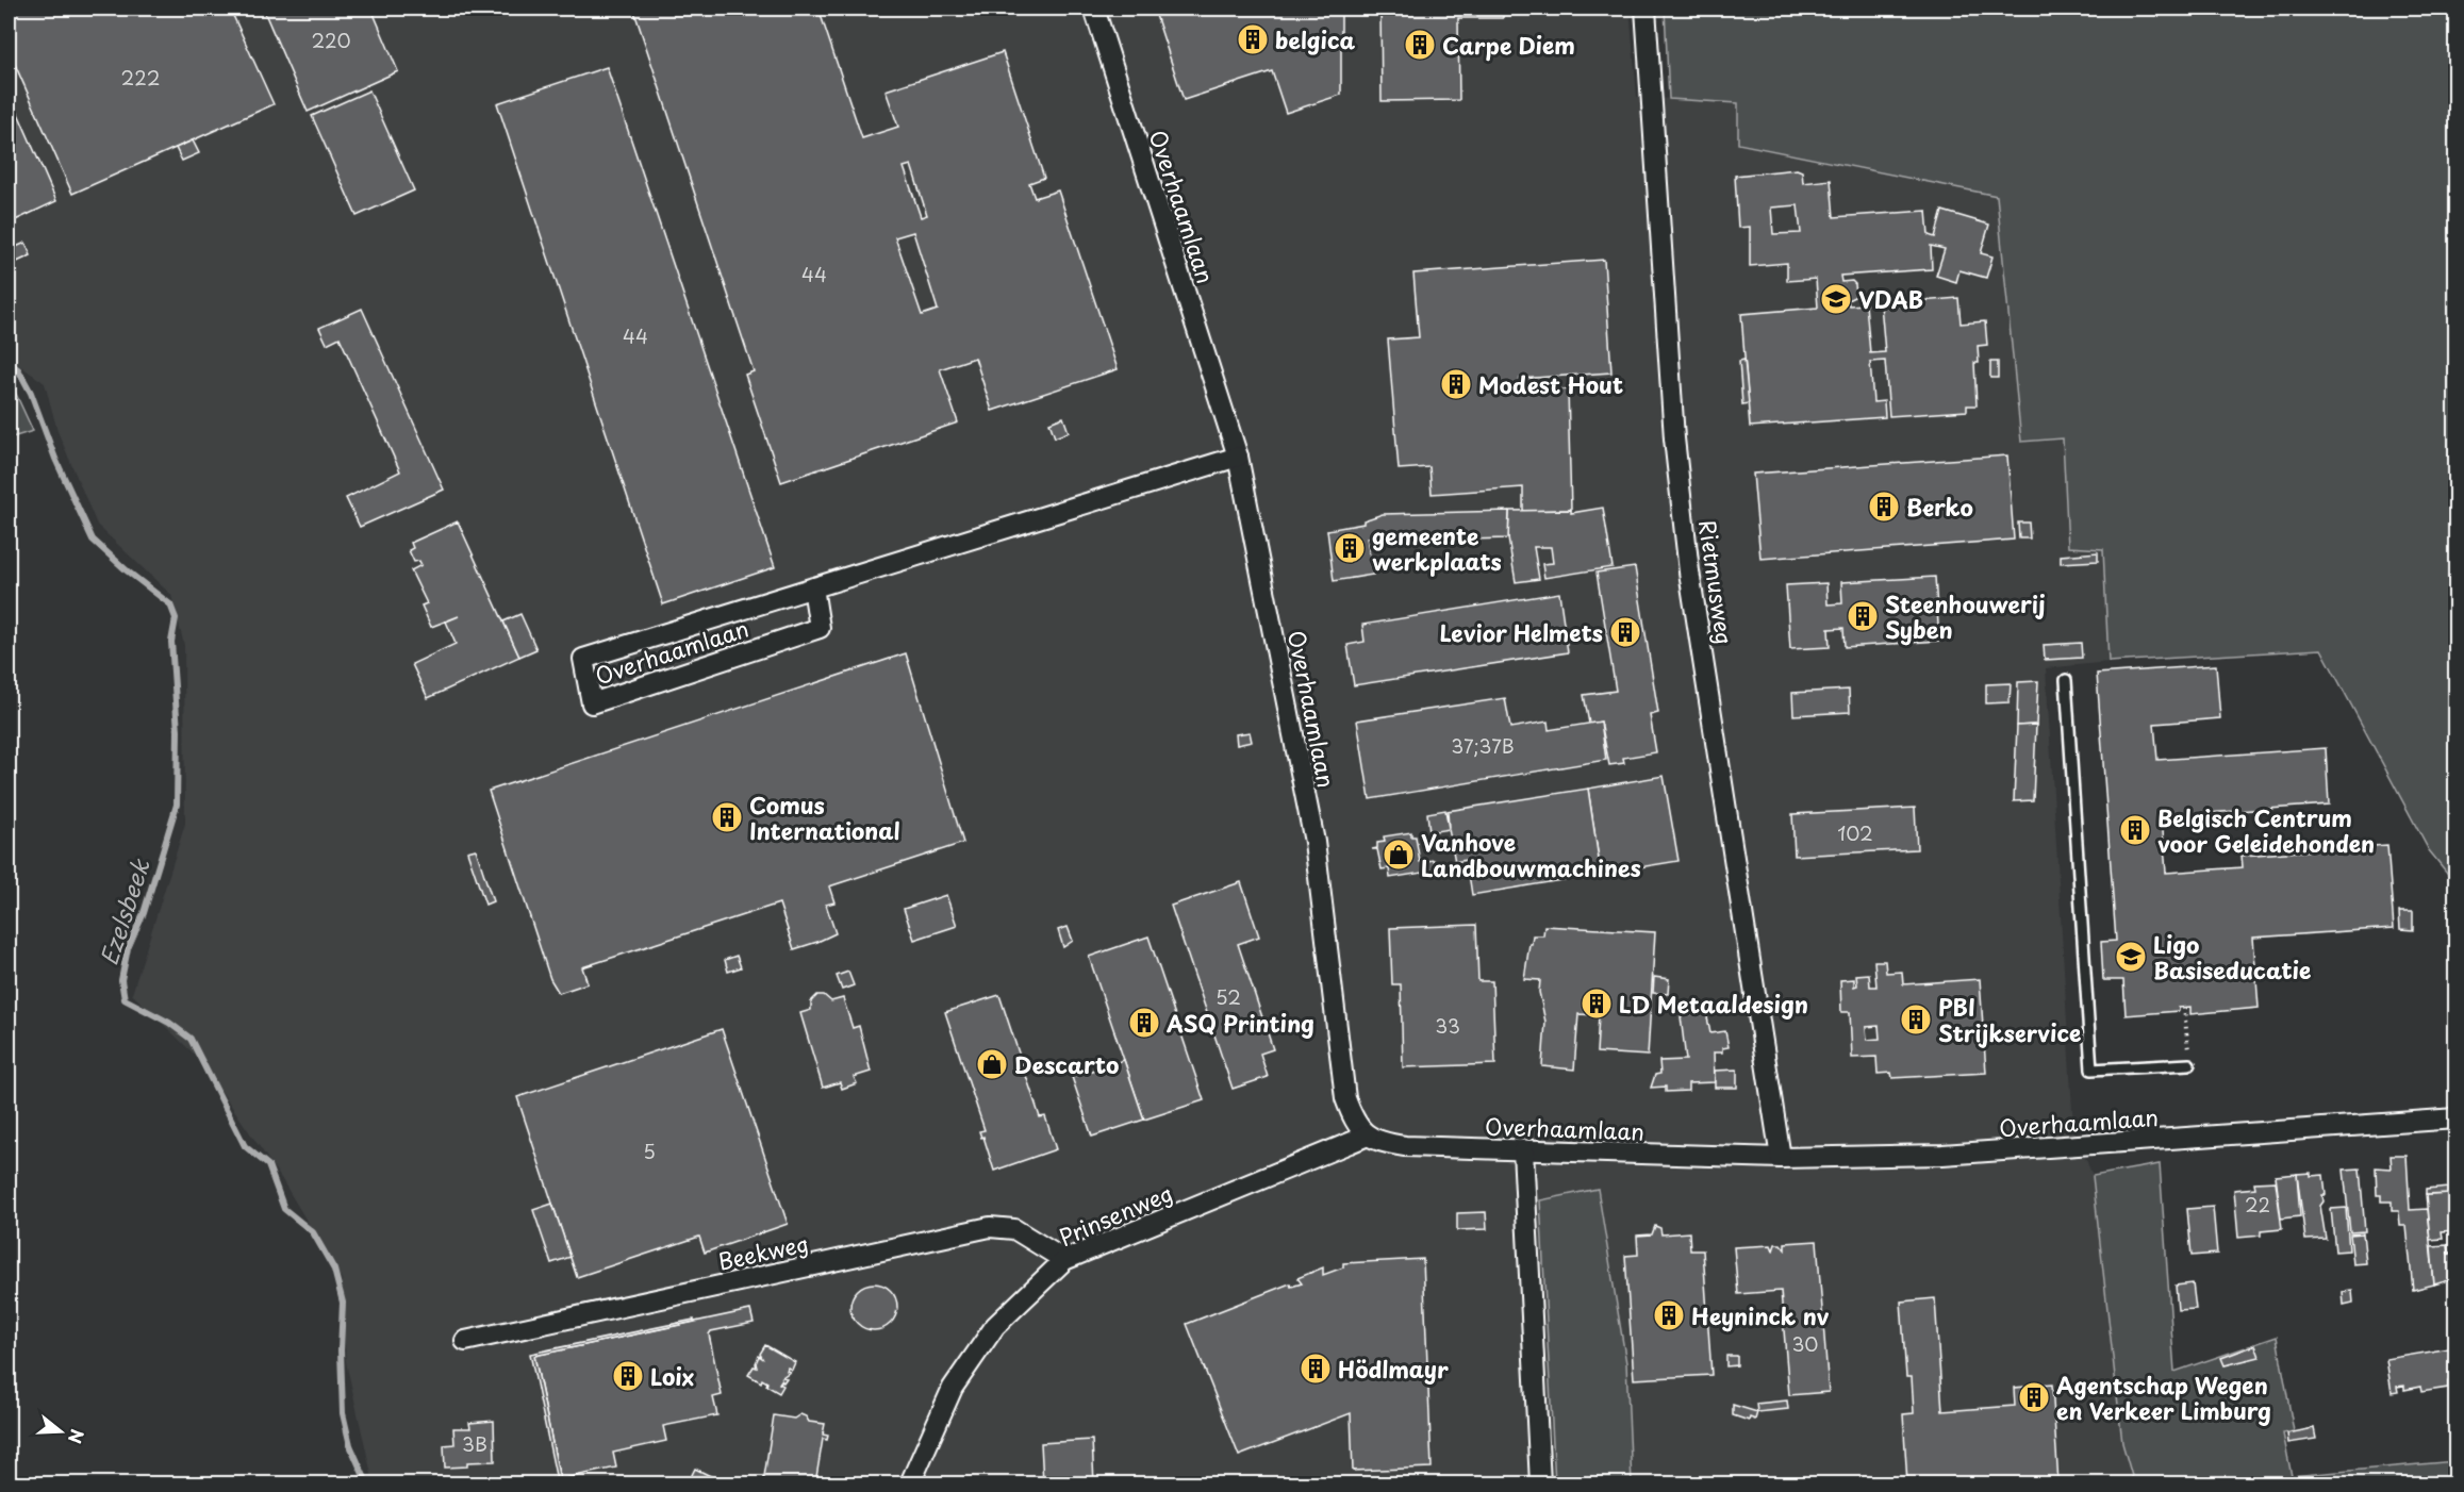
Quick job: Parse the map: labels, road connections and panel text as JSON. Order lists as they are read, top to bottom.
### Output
{
  "streets": {
    "street": [
      "Overhaamlaan",
      "Rietmusweg",
      "Prinsenweg",
      "Beekweg"
    ]
  },
  "crossings": [
    ["Overhaamlaan", "Rietmusweg"],
    ["Overhaamlaan", "Prinsenweg"],
    ["Prinsenweg", "Beekweg"]
  ],
  "water": ["Ezelsbeek"],
  "places": {
    "building": [
      "belgica",
      "Carpe Diem",
      "Modest Hout",
      "Berko",
      "gemeente werkplaats",
      "Steenhouwerij Syben",
      "Levior Helmets",
      "Comus International",
      "Belgisch Centrum voor Geleidehonden",
      "LD Metaaldesign",
      "PBI Strijkservice",
      "ASQ Printing",
      "Heyninck nv",
      "Hödlmayr",
      "Loix",
      "Agentschap Wegen en Verkeer Limburg"
    ],
    "school or university": ["VDAB", "Ligo Basiseducatie"],
    "shop": ["Vanhove Landbouwmachines", "Descarto"]
  },
  "house_numbers": [
    "220",
    "222",
    "44",
    "44",
    "37;37B",
    "102",
    "52",
    "33",
    "5",
    "22",
    "30",
    "3B"
  ],
  "north": "right"
}
